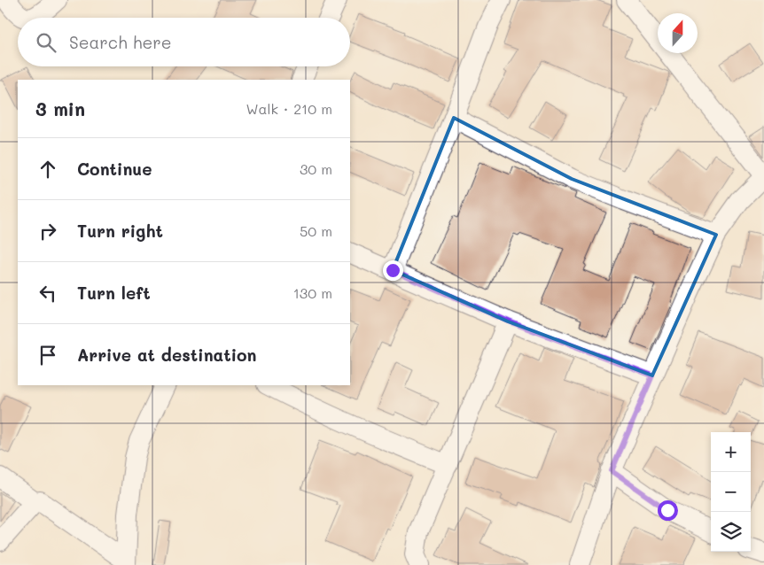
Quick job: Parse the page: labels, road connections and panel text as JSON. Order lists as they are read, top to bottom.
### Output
{
  "north": "top",
  "page": {
    "search": "Search here",
    "heading": ["3 min", "Walk · 210 m"],
    "list": [
      ["Continue", "30 m"],
      ["Turn right", "50 m"],
      ["Turn left", "130 m"],
      "Arrive at destination"
    ],
    "map_buttons": ["+", "−"]
  }
}
